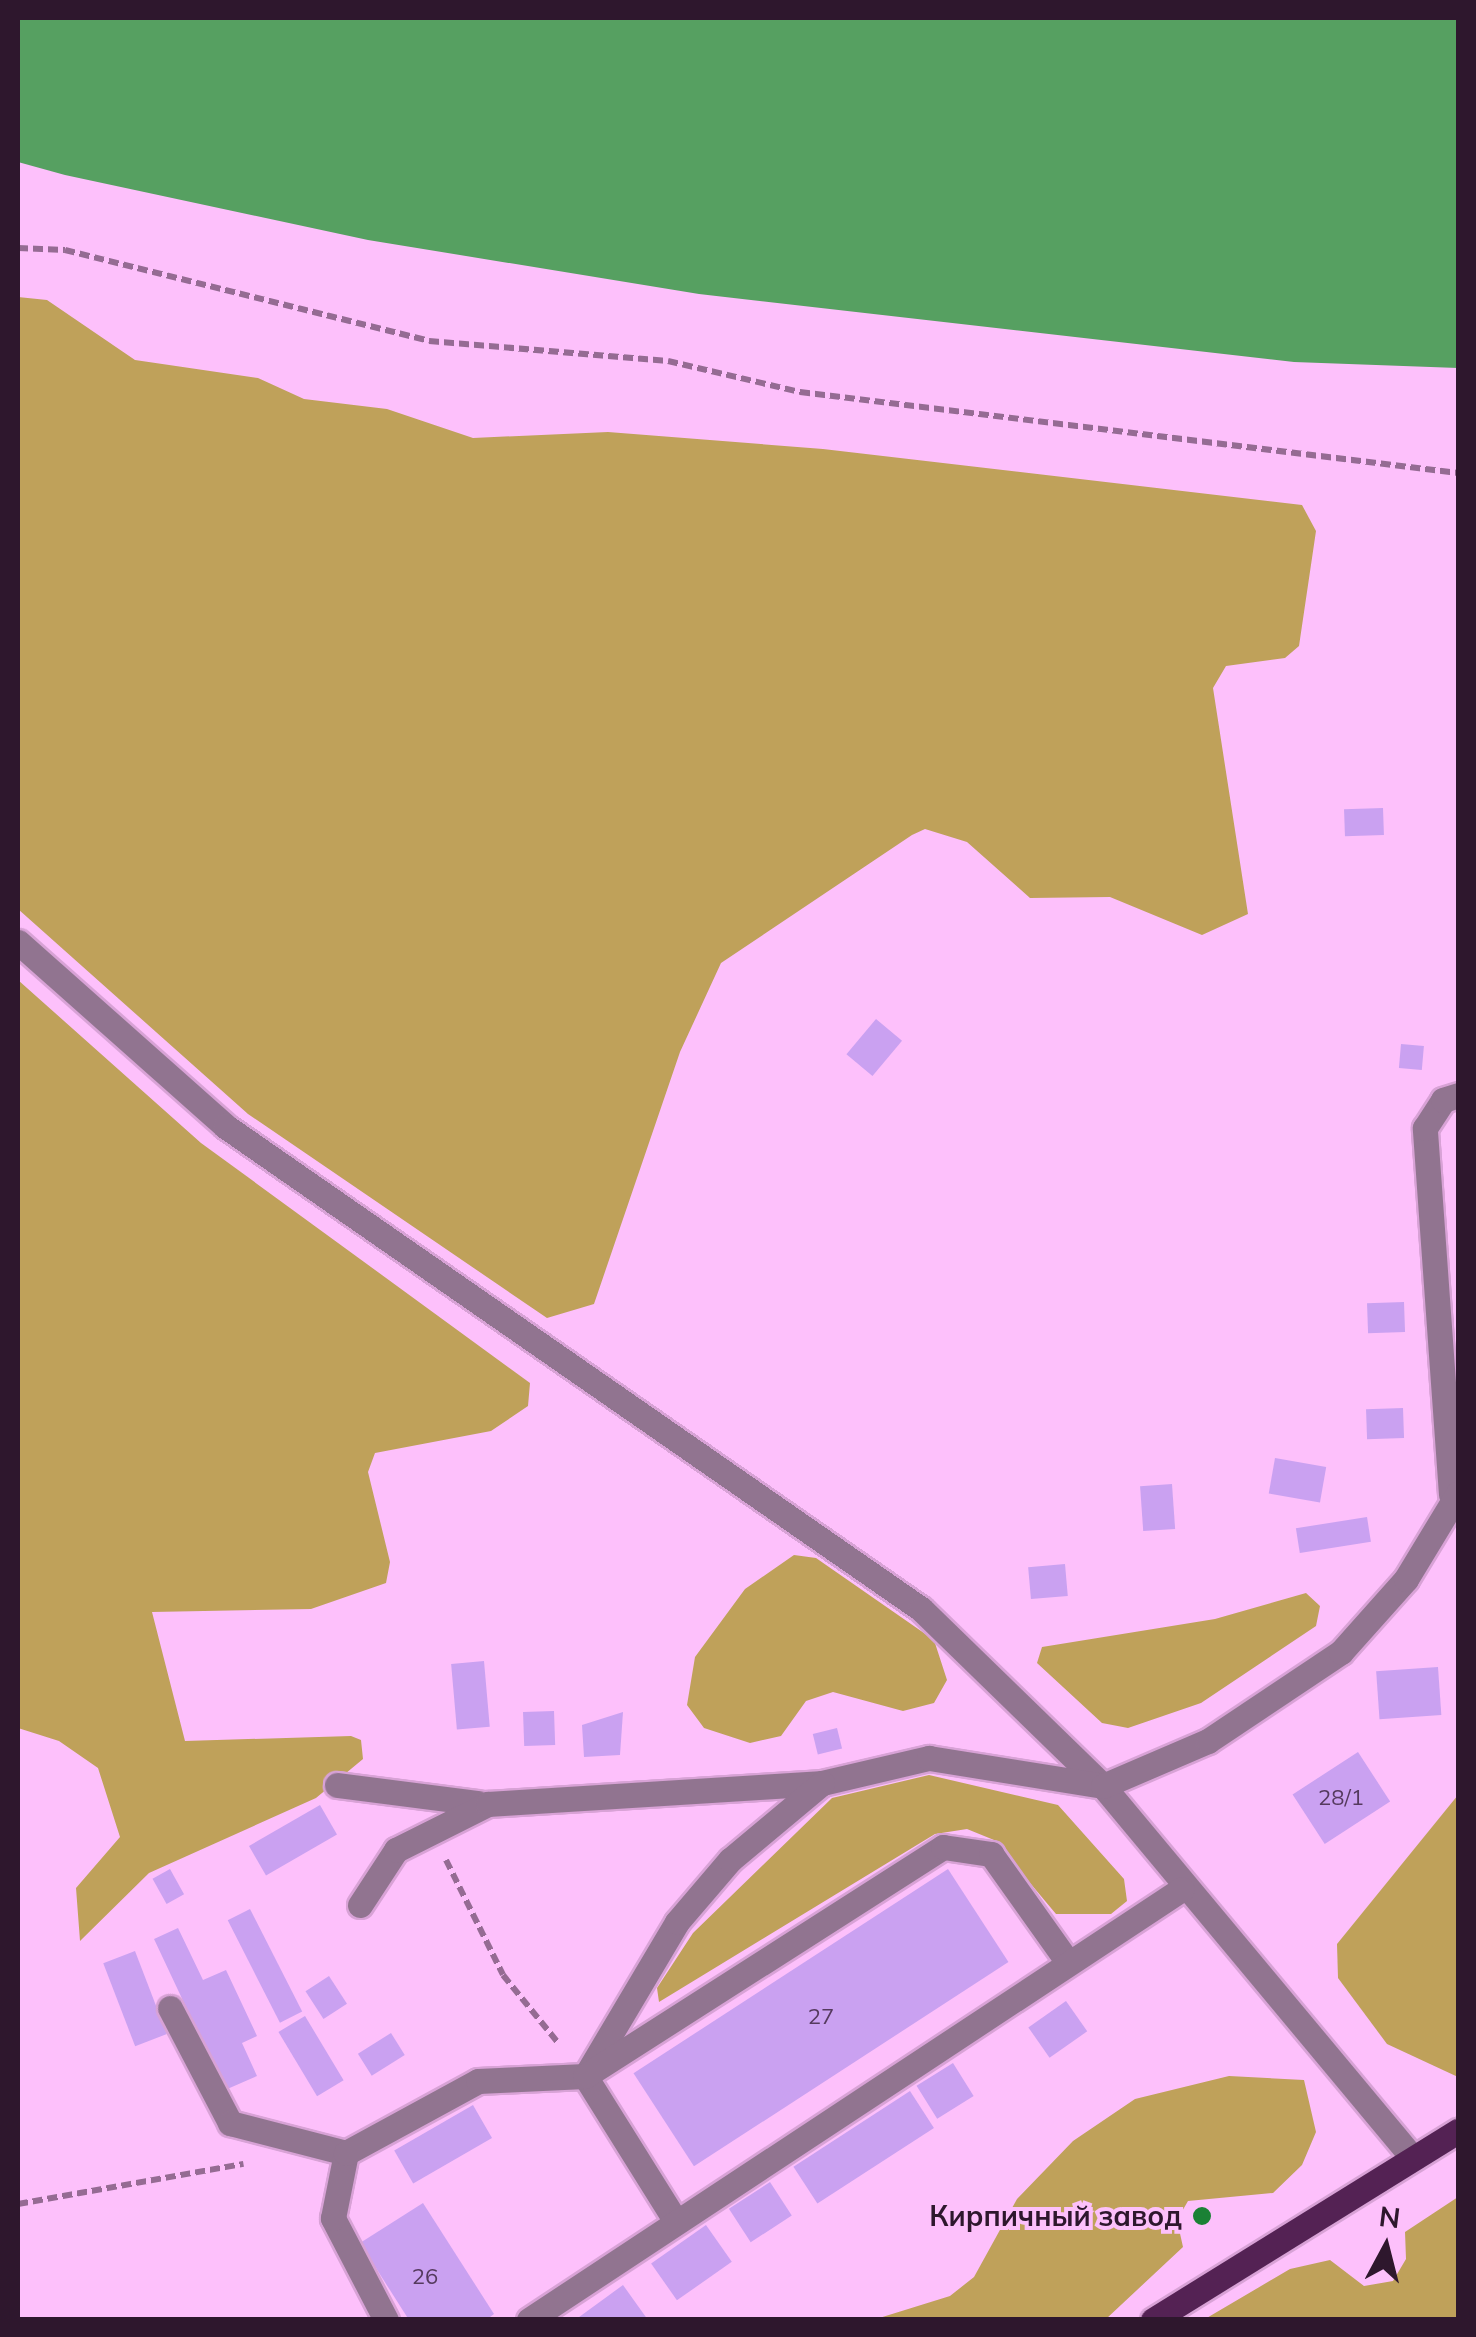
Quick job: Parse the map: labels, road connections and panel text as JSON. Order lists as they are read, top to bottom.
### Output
{
  "places": ["Кирпичный завод"],
  "house_numbers": ["28/1", "27", "26"],
  "north": "top"
}
